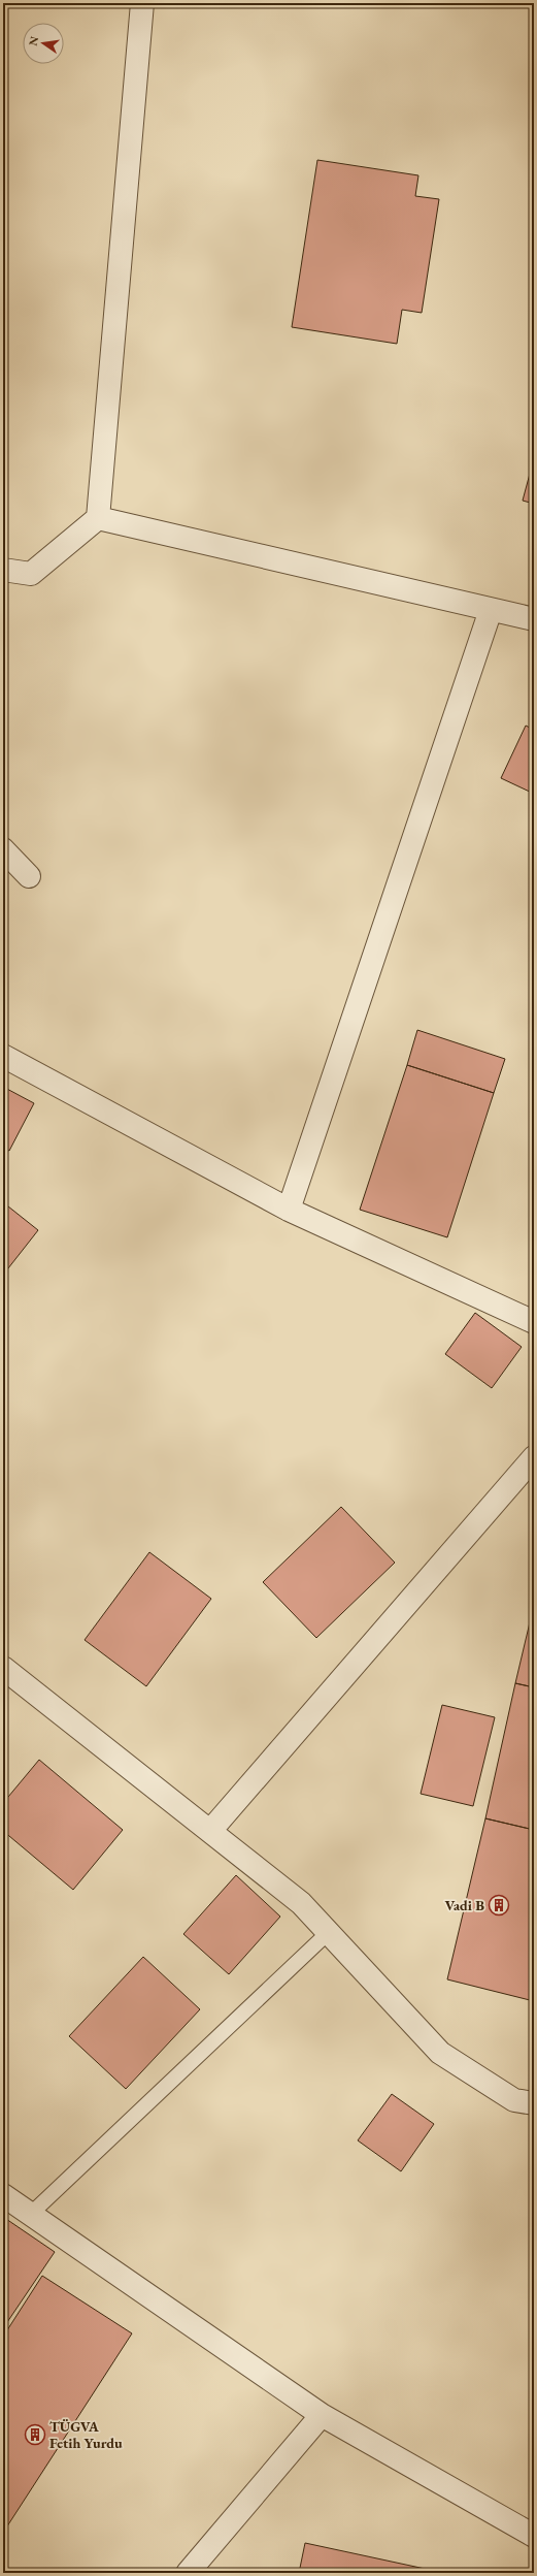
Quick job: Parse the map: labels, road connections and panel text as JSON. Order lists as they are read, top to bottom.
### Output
{
  "places": {
    "building": ["Vadi B", "TÜGVA Fetih Yurdu"]
  },
  "north": "left"
}
